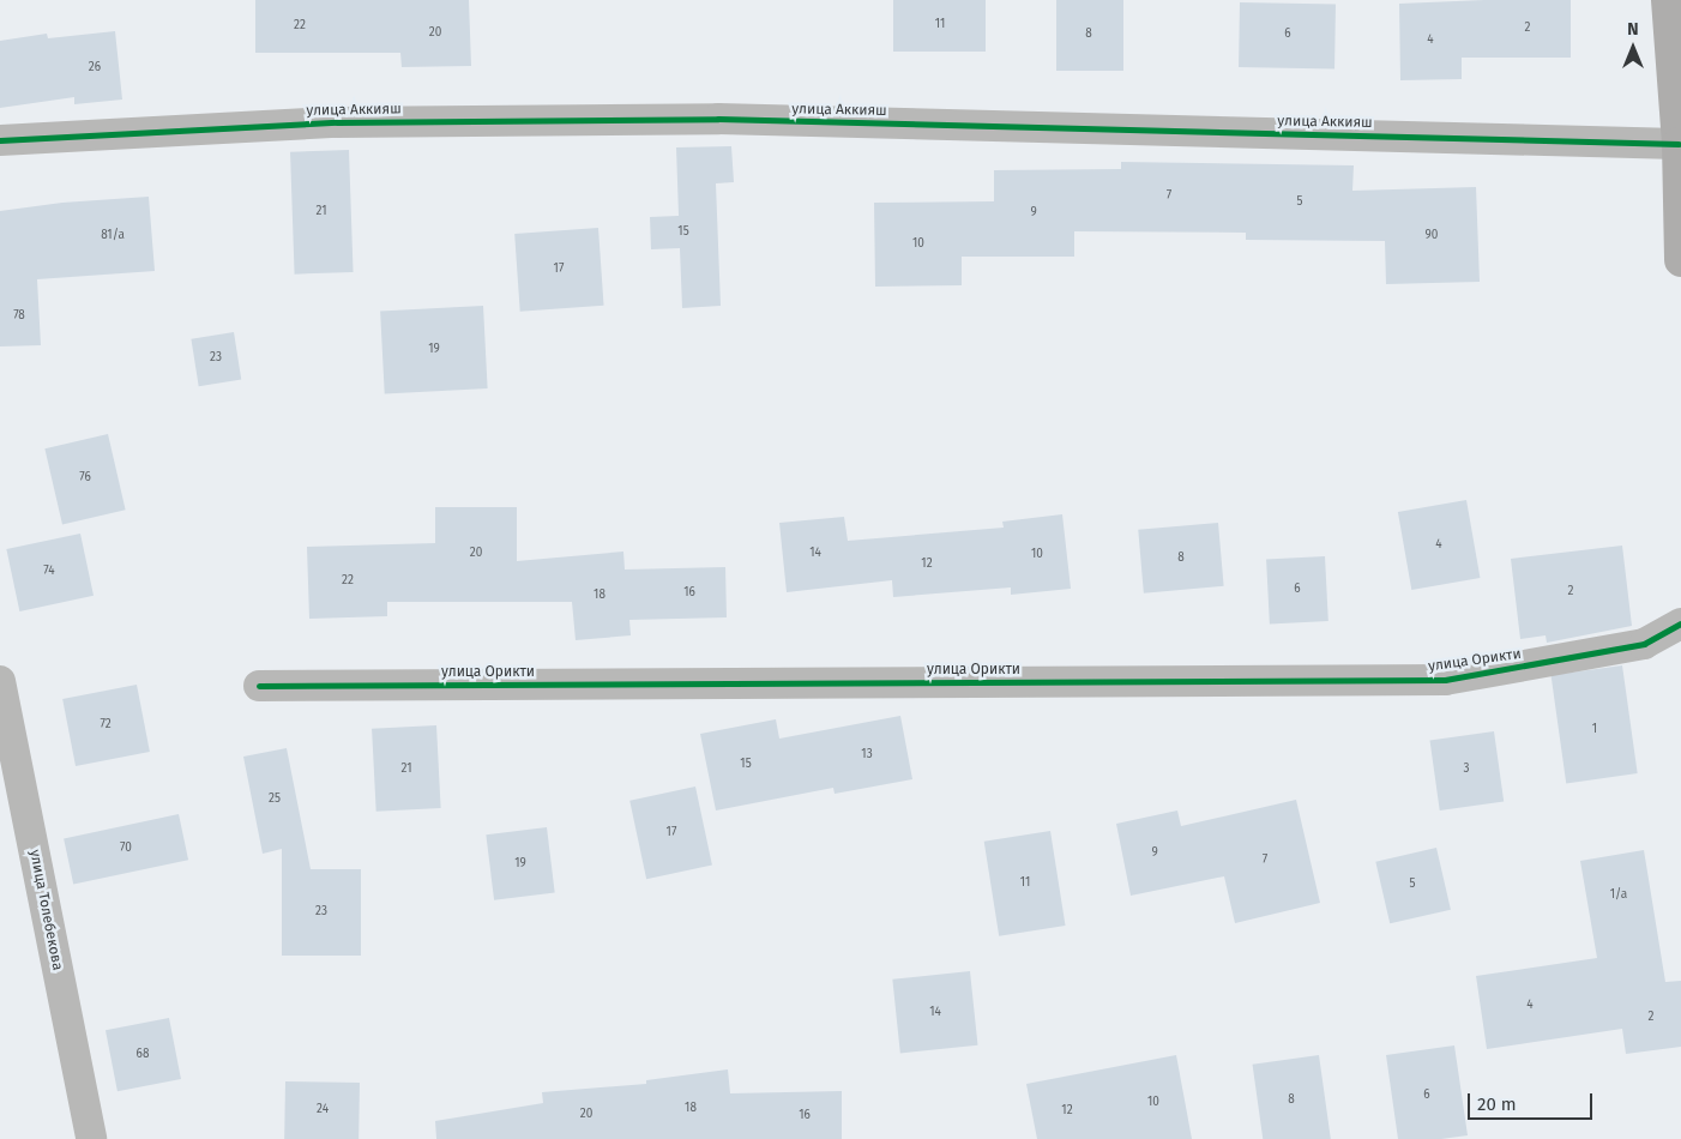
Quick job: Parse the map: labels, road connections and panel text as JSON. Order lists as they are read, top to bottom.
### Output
{
  "streets": {
    "street": ["улица Аккияш", "улица Орикти", "улица Толебекова"]
  },
  "house_numbers": [
    "11",
    "22",
    "2",
    "20",
    "8",
    "6",
    "4",
    "26",
    "7",
    "5",
    "21",
    "9",
    "15",
    "81/а",
    "90",
    "10",
    "17",
    "78",
    "19",
    "23",
    "76",
    "4",
    "20",
    "14",
    "10",
    "8",
    "12",
    "74",
    "22",
    "6",
    "2",
    "16",
    "18",
    "72",
    "1",
    "13",
    "15",
    "21",
    "3",
    "25",
    "17",
    "70",
    "9",
    "7",
    "19",
    "11",
    "5",
    "1/а",
    "23",
    "4",
    "14",
    "2",
    "68",
    "6",
    "8",
    "10",
    "18",
    "24",
    "12",
    "20",
    "16"
  ],
  "scale_bar": "20 m",
  "north": "top"
}
